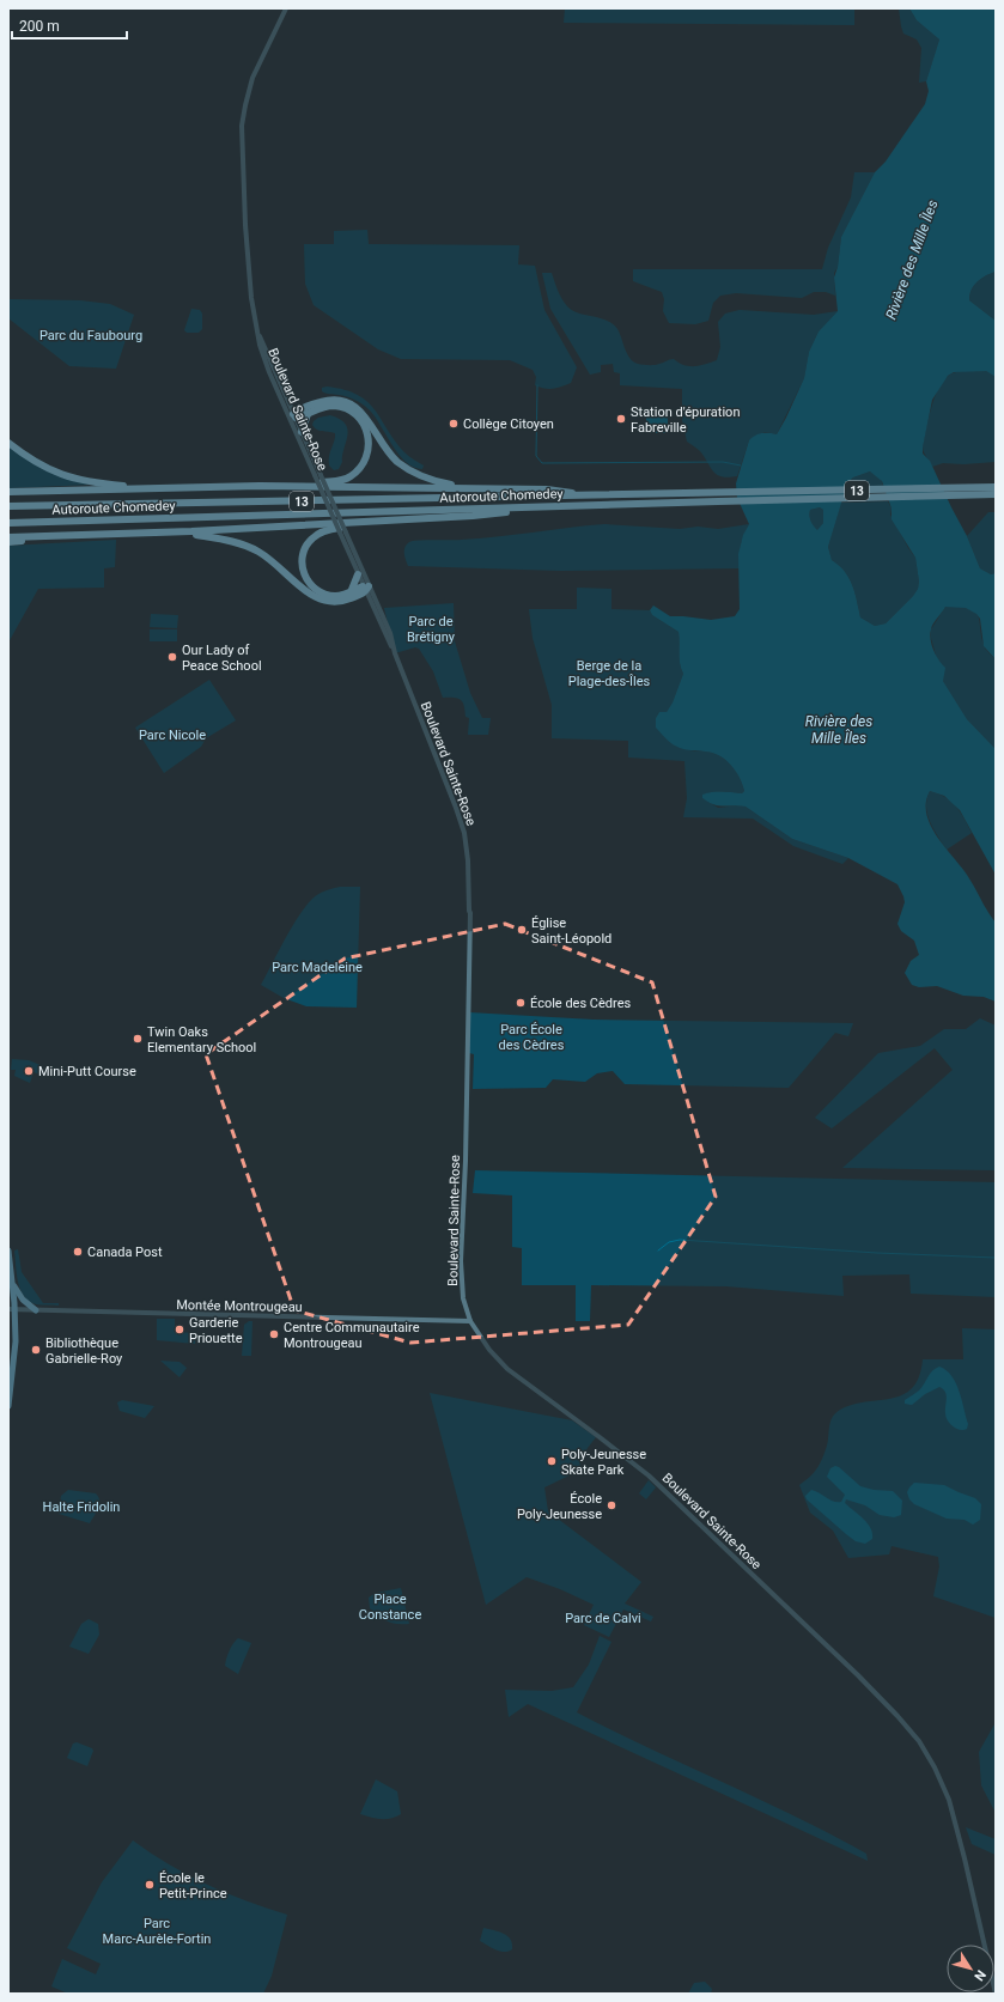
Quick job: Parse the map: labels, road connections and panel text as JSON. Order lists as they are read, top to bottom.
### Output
{
  "streets": {
    "highway": ["13", "Autoroute Chomedey"],
    "street": ["Boulevard Sainte-Rose", "Montée Montrougeau"]
  },
  "crossings": [
    ["Boulevard Sainte-Rose", "Montée Montrougeau"]
  ],
  "water": ["Rivière des Mille Îles"],
  "parks": [
    "Parc du Faubourg",
    "Parc de Brétigny",
    "Berge de la Plage-des-Îles",
    "Parc Nicole",
    "Parc Madeleine",
    "Parc École des Cèdres",
    "Halte Fridolin",
    "Place Constance",
    "Parc de Calvi",
    "Parc Marc-Aurèle-Fortin"
  ],
  "places": [
    "Station d'épuration Fabreville",
    "Collège Citoyen",
    "Our Lady of Peace School",
    "Église Saint-Léopold",
    "École des Cèdres",
    "Twin Oaks Elementary School",
    "Mini-Putt Course",
    "Canada Post",
    "Garderie Priouette",
    "Centre Communautaire Montrougeau",
    "Bibliothèque Gabrielle-Roy",
    "Poly-Jeunesse Skate Park",
    "École Poly-Jeunesse",
    "École le Petit-Prince"
  ],
  "scale_bar": "200 m",
  "north": "bottom right"
}
